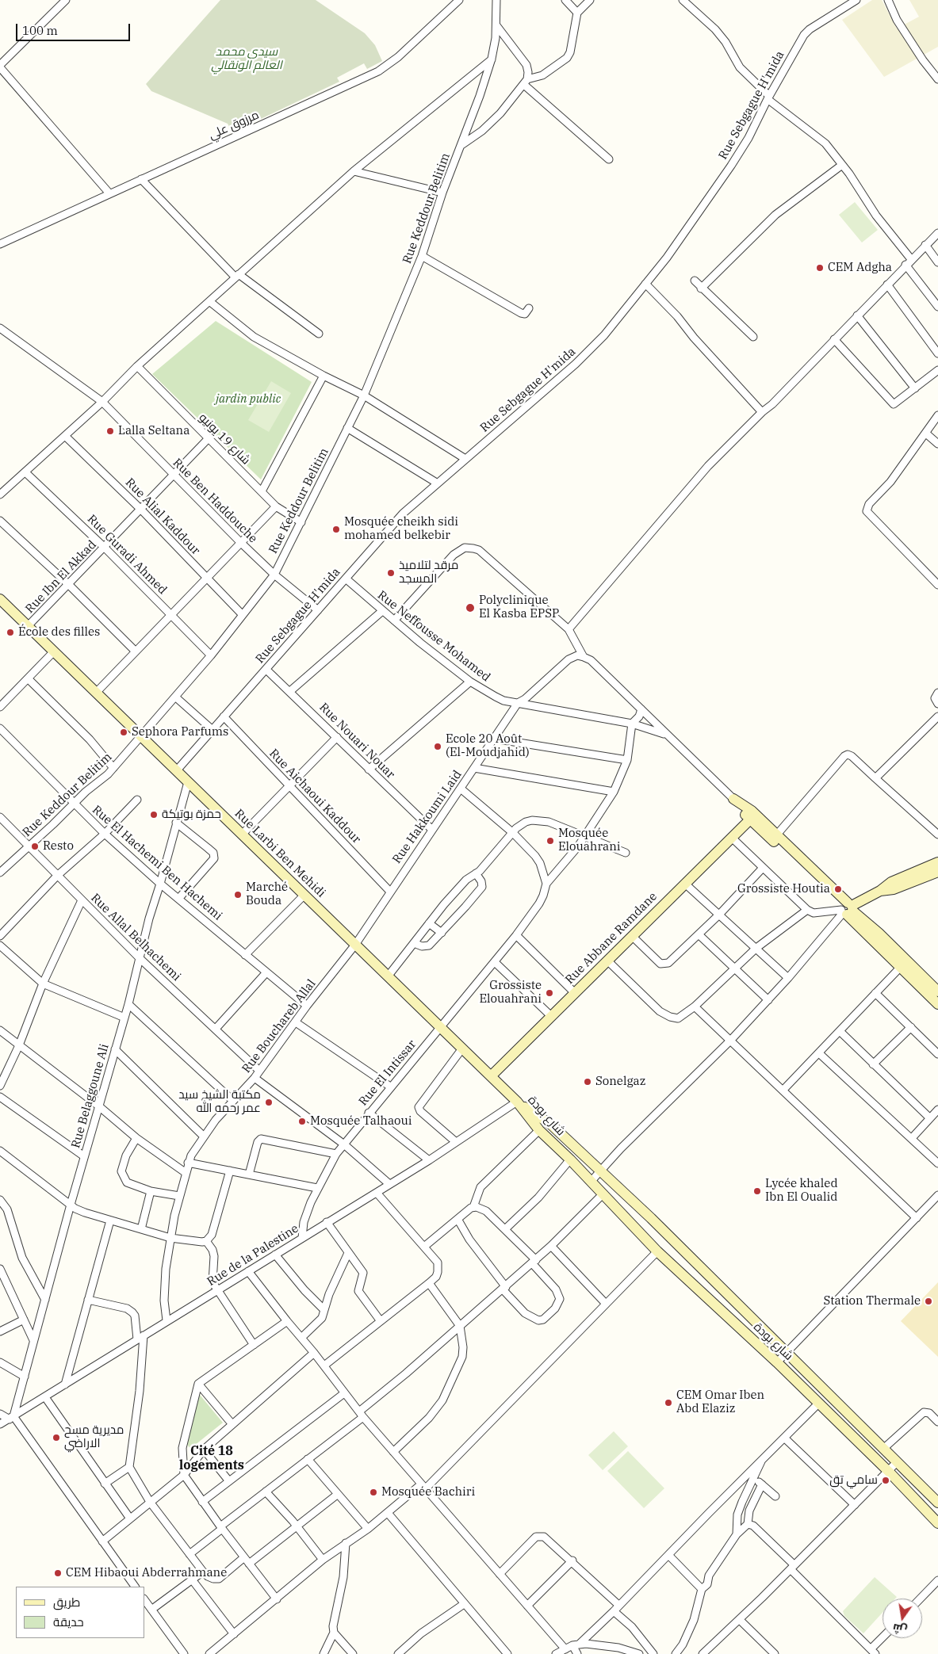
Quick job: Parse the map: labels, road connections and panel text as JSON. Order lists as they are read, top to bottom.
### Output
{
  "streets": {
    "street": [
      "Rue Sebgague H'mida",
      "مرزوق علي",
      "Rue Keddour Belitim",
      "شارع 19 يونيو",
      "Rue Ben Haddouche",
      "Rue Alial Kaddour",
      "Rue Guradi Ahmed",
      "Rue Ibn El Akkad",
      "Rue Neffousse Mohamed",
      "Rue Nouari Nouar",
      "Rue Aichaoui Kaddour",
      "Rue Hakkoumi Laid",
      "Rue Larbi Ben Mehidi",
      "Rue El Hachemi Ben Hachemi",
      "Rue Allal Belhachemi",
      "Rue Abbane Ramdane",
      "Rue Bouchareb Allal",
      "Rue El Intissar",
      "Rue Belaggoune Ali",
      "شارع بودة",
      "Rue de la Palestine"
    ]
  },
  "crossings": [
    ["Rue Sebgague H'mida", "Rue Ben Haddouche"],
    ["Rue Sebgague H'mida", "Rue Neffousse Mohamed"],
    ["Rue Sebgague H'mida", "Rue Nouari Nouar"],
    ["Rue Sebgague H'mida", "Rue Aichaoui Kaddour"],
    ["Rue Sebgague H'mida", "Rue Larbi Ben Mehidi"],
    ["Rue Keddour Belitim", "شارع 19 يونيو"],
    ["Rue Keddour Belitim", "Rue Ben Haddouche"],
    ["Rue Keddour Belitim", "Rue Alial Kaddour"],
    ["Rue Keddour Belitim", "Rue Guradi Ahmed"],
    ["Rue Keddour Belitim", "Rue Larbi Ben Mehidi"],
    ["Rue Keddour Belitim", "Rue El Hachemi Ben Hachemi"],
    ["Rue Keddour Belitim", "Rue Allal Belhachemi"],
    ["شارع 19 يونيو", "Rue Ibn El Akkad"],
    ["Rue Ben Haddouche", "Rue Ibn El Akkad"],
    ["Rue Alial Kaddour", "Rue Ibn El Akkad"],
    ["Rue Guradi Ahmed", "Rue Ibn El Akkad"],
    ["Rue Ibn El Akkad", "Rue Larbi Ben Mehidi"],
    ["Rue Neffousse Mohamed", "Rue Hakkoumi Laid"],
    ["Rue Nouari Nouar", "Rue Hakkoumi Laid"],
    ["Rue Aichaoui Kaddour", "Rue Hakkoumi Laid"],
    ["Rue Hakkoumi Laid", "Rue Larbi Ben Mehidi"],
    ["Rue Hakkoumi Laid", "Rue Bouchareb Allal"],
    ["Rue Larbi Ben Mehidi", "Rue Abbane Ramdane"],
    ["Rue Larbi Ben Mehidi", "Rue Bouchareb Allal"],
    ["Rue Larbi Ben Mehidi", "Rue El Intissar"],
    ["Rue Larbi Ben Mehidi", "Rue Belaggoune Ali"],
    ["Rue Larbi Ben Mehidi", "شارع بودة"],
    ["Rue Larbi Ben Mehidi", "Rue de la Palestine"],
    ["Rue El Hachemi Ben Hachemi", "Rue Bouchareb Allal"],
    ["Rue El Hachemi Ben Hachemi", "Rue Belaggoune Ali"],
    ["Rue Allal Belhachemi", "Rue Bouchareb Allal"],
    ["Rue Allal Belhachemi", "Rue Belaggoune Ali"],
    ["Rue Bouchareb Allal", "Rue de la Palestine"],
    ["Rue El Intissar", "Rue de la Palestine"],
    ["Rue Belaggoune Ali", "Rue de la Palestine"],
    ["شارع بودة", "Rue de la Palestine"]
  ],
  "districts": ["Cité 18 logements"],
  "parks": ["سيدي محمد العالم الونقالي", "jardin public"],
  "places": [
    "CEM Adgha",
    "Lalla Seltana",
    "Mosquée cheikh sidi mohamed belkebir",
    "مرقد لتلاميذ المسجد",
    "Polyclinique El Kasba EPSP",
    "École des filles",
    "Sephora Parfums",
    "Ecole 20 Août (El-Moudjahid)",
    "حمزة بوتيكة",
    "Mosquée Elouahrani",
    "Resto",
    "Grossiste Houtia",
    "Marché Bouda",
    "Grossiste Elouahrani",
    "Sonelgaz",
    "مكتبة الشيخ سيد عمر رحمه الله",
    "Mosquée Talhaoui",
    "Lycée khaled Ibn El Oualid",
    "Station Thermale",
    "CEM Omar Iben Abd Elaziz",
    "مديرية مسح الاراضي",
    "سامي تق",
    "Mosquée Bachiri",
    "CEM Hibaoui Abderrahmane"
  ],
  "legend": ["طريق", "حديقة"],
  "scale_bar": "100 m",
  "north": "bottom"
}
